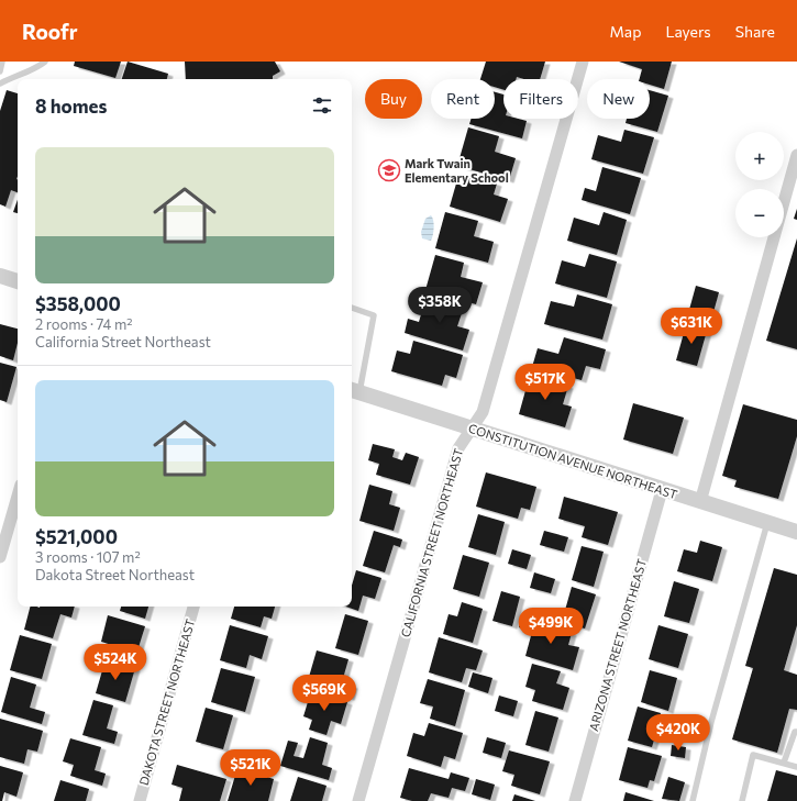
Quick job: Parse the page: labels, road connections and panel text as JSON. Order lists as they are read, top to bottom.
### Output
{
  "streets": {
    "street": [
      "CONSTITUTION AVENUE NORTHEAST",
      "CALIFORNIA STREET NORTHEAST",
      "ARIZONA STREET NORTHEAST",
      "DAKOTA STREET NORTHEAST"
    ]
  },
  "crossings": [
    ["CONSTITUTION AVENUE NORTHEAST", "CALIFORNIA STREET NORTHEAST"],
    ["CONSTITUTION AVENUE NORTHEAST", "ARIZONA STREET NORTHEAST"]
  ],
  "places": {
    "school or university": ["Mark Twain Elementary School"]
  },
  "page": {
    "header": "Roofr",
    "nav": ["Map", "Layers", "Share"],
    "chip": [
      "Buy",
      "Rent",
      "Filters",
      "New"
    ],
    "heading": "8 homes",
    "map_buttons": ["+", "−"],
    "list": [
      {
        "name": "$358,000",
        "note": "2 rooms · 74 m² · California Street Northeast"
      },
      {
        "name": "$521,000",
        "note": "3 rooms · 107 m² · Dakota Street Northeast"
      }
    ],
    "price": [
      "$358K",
      "$631K",
      "$517K",
      "$499K",
      "$524K",
      "$569K",
      "$420K",
      "$521K"
    ]
  }
}
